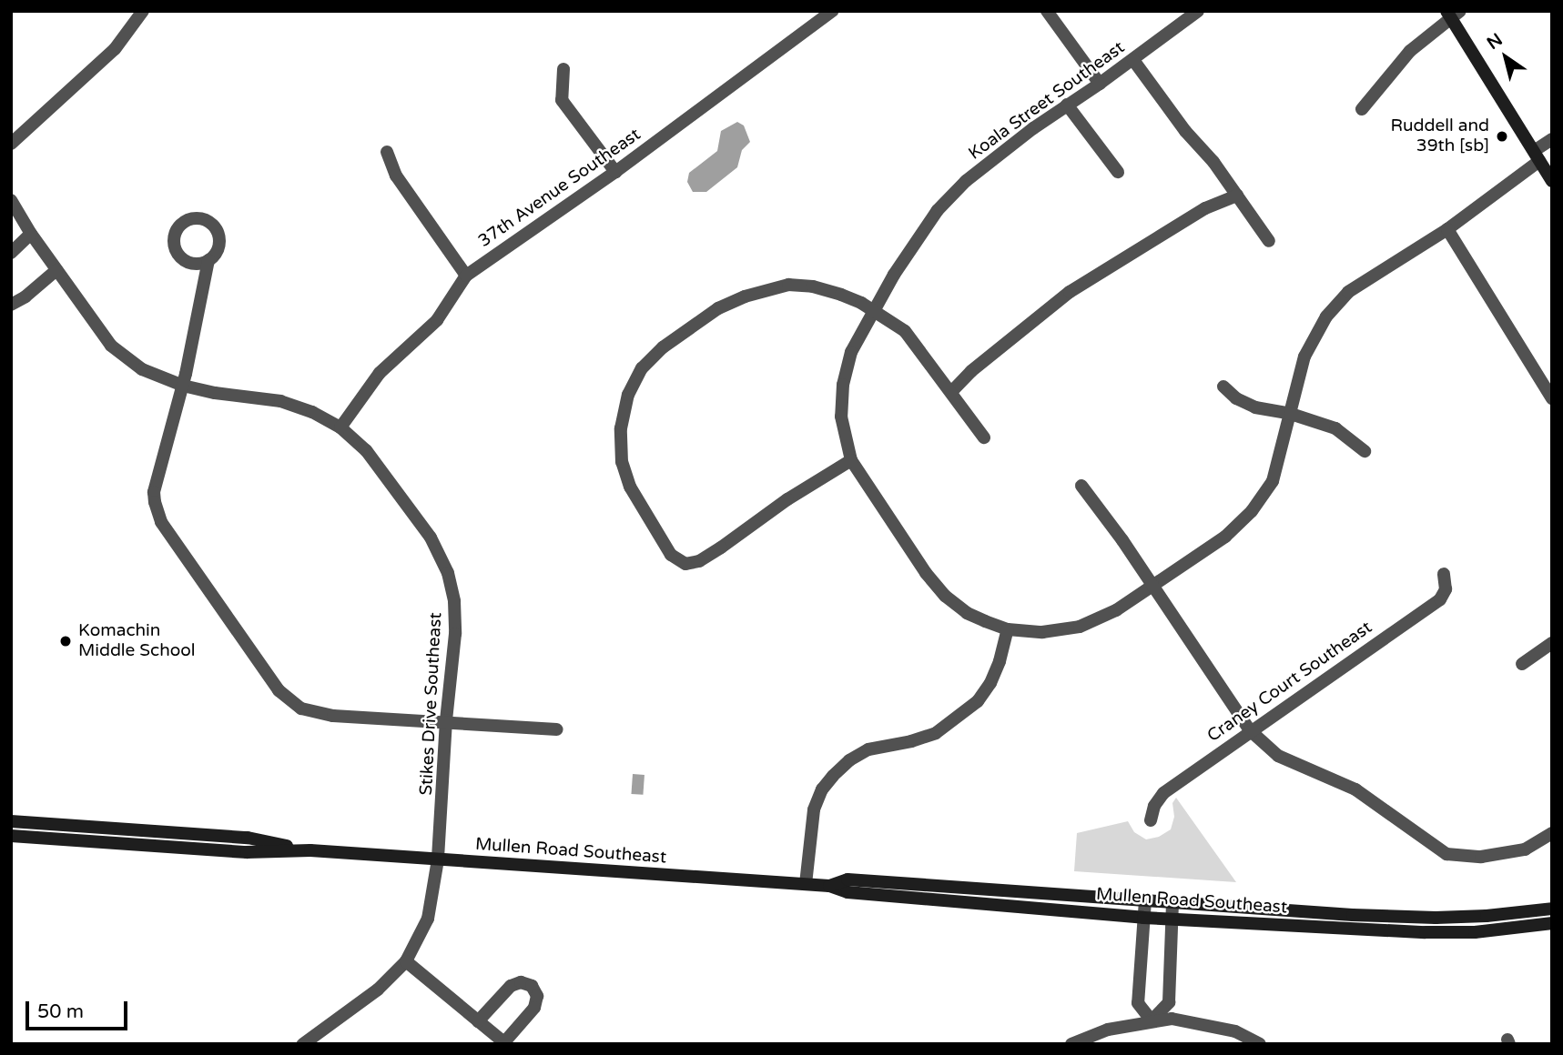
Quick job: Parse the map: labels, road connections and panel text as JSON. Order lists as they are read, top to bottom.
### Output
{
  "streets": {
    "street": [
      "Koala Street Southeast",
      "37th Avenue Southeast",
      "Craney Court Southeast",
      "Stikes Drive Southeast",
      "Mullen Road Southeast"
    ]
  },
  "crossings": [
    ["37th Avenue Southeast", "Stikes Drive Southeast"],
    ["Stikes Drive Southeast", "Mullen Road Southeast"]
  ],
  "places": ["Ruddell and 39th [sb]", "Komachin Middle School"],
  "scale_bar": "50 m",
  "north": "top left"
}
